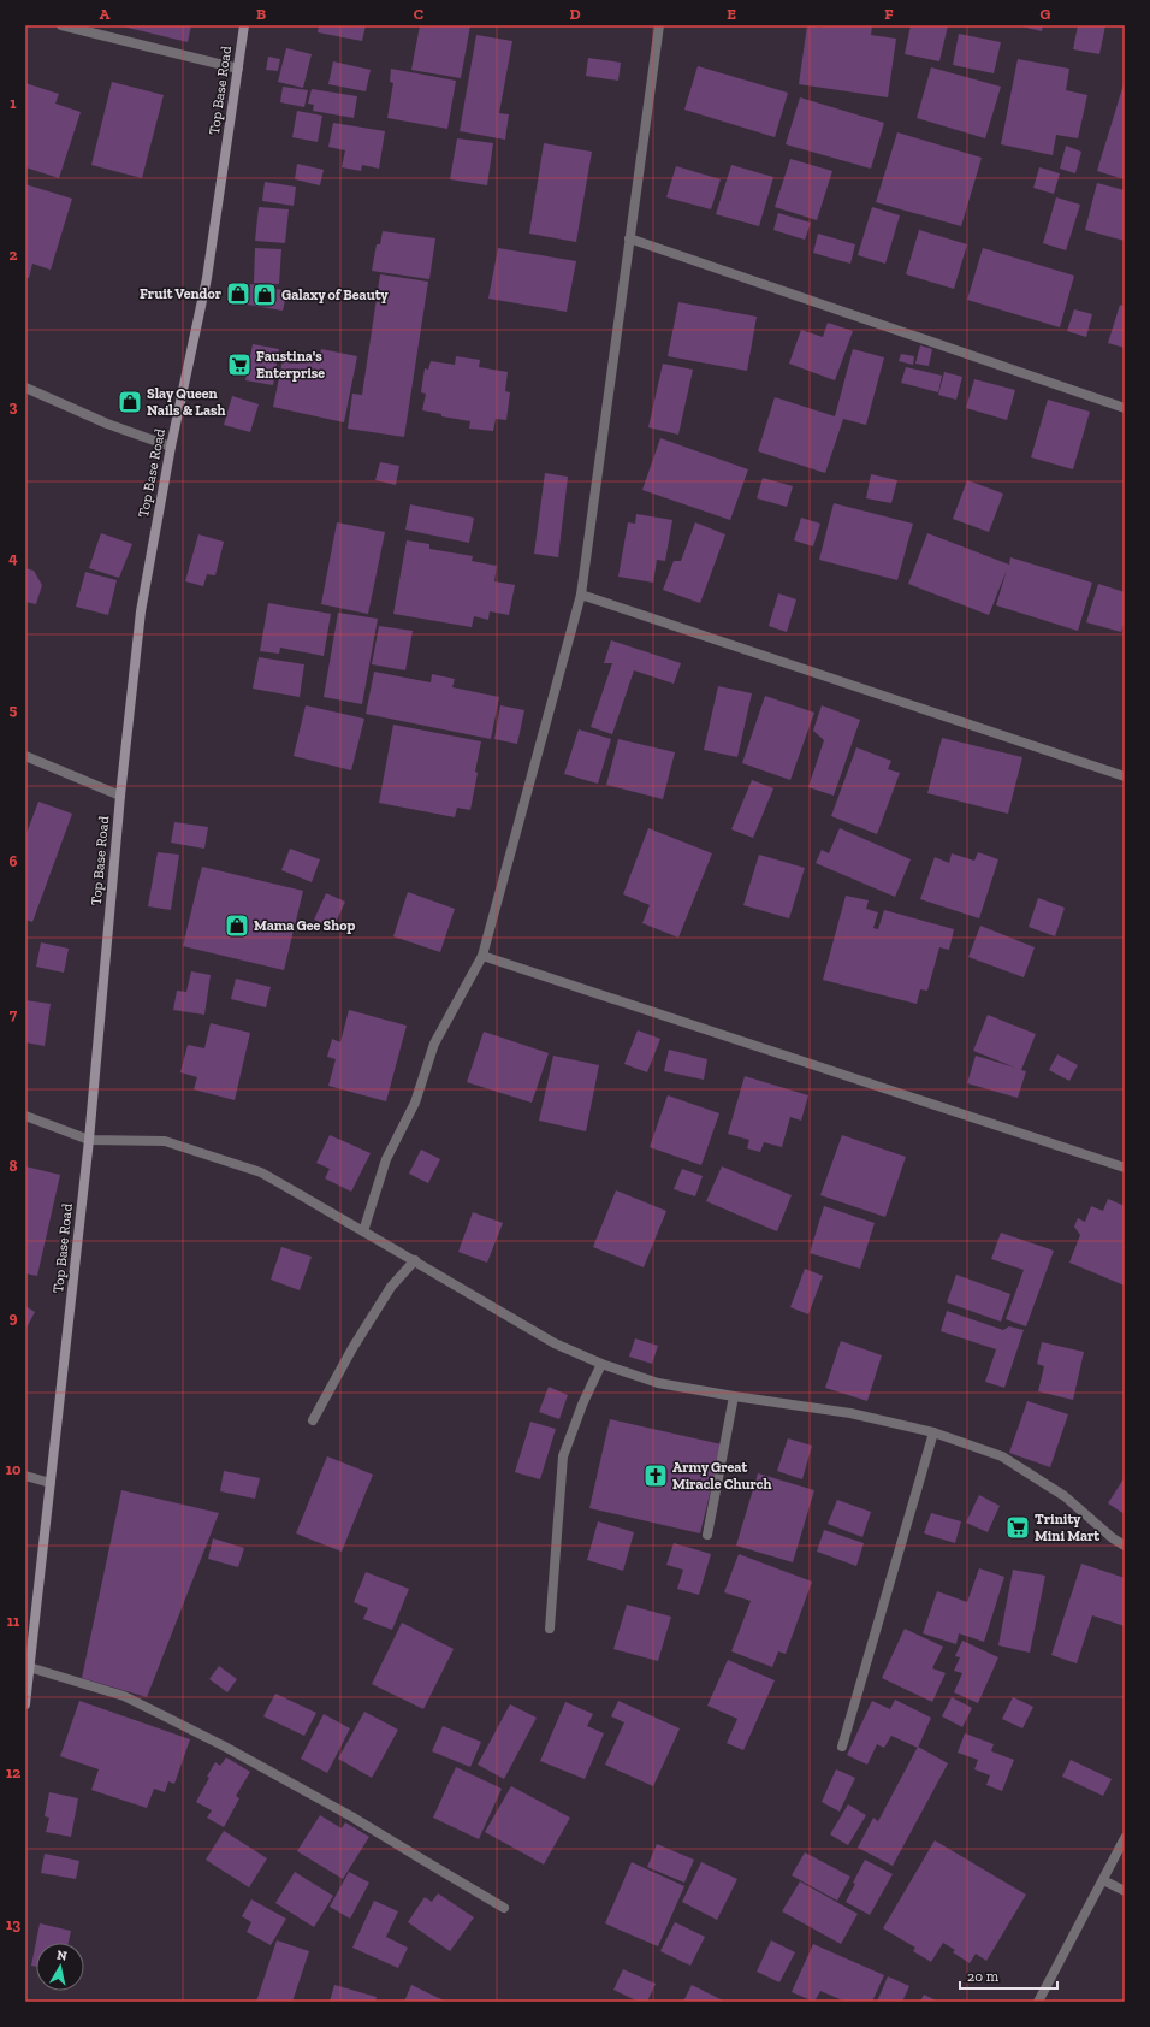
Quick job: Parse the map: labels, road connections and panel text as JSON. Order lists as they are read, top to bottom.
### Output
{
  "streets": {
    "street": ["Top Base Road"]
  },
  "places": {
    "shop": [
      "Fruit Vendor",
      "Galaxy of Beauty",
      "Slay Queen Nails & Lash",
      "Mama Gee Shop"
    ],
    "supermarket": ["Faustina's Enterprise", "Trinity Mini Mart"],
    "church": ["Army Great Miracle Church"]
  },
  "scale_bar": "20 m",
  "north": "top",
  "grid": {
    "columns": [
      "A",
      "B",
      "C",
      "D",
      "E",
      "F",
      "G"
    ],
    "rows": [
      "1",
      "2",
      "3",
      "4",
      "5",
      "6",
      "7",
      "8",
      "9",
      "10",
      "11",
      "12",
      "13"
    ]
  }
}
